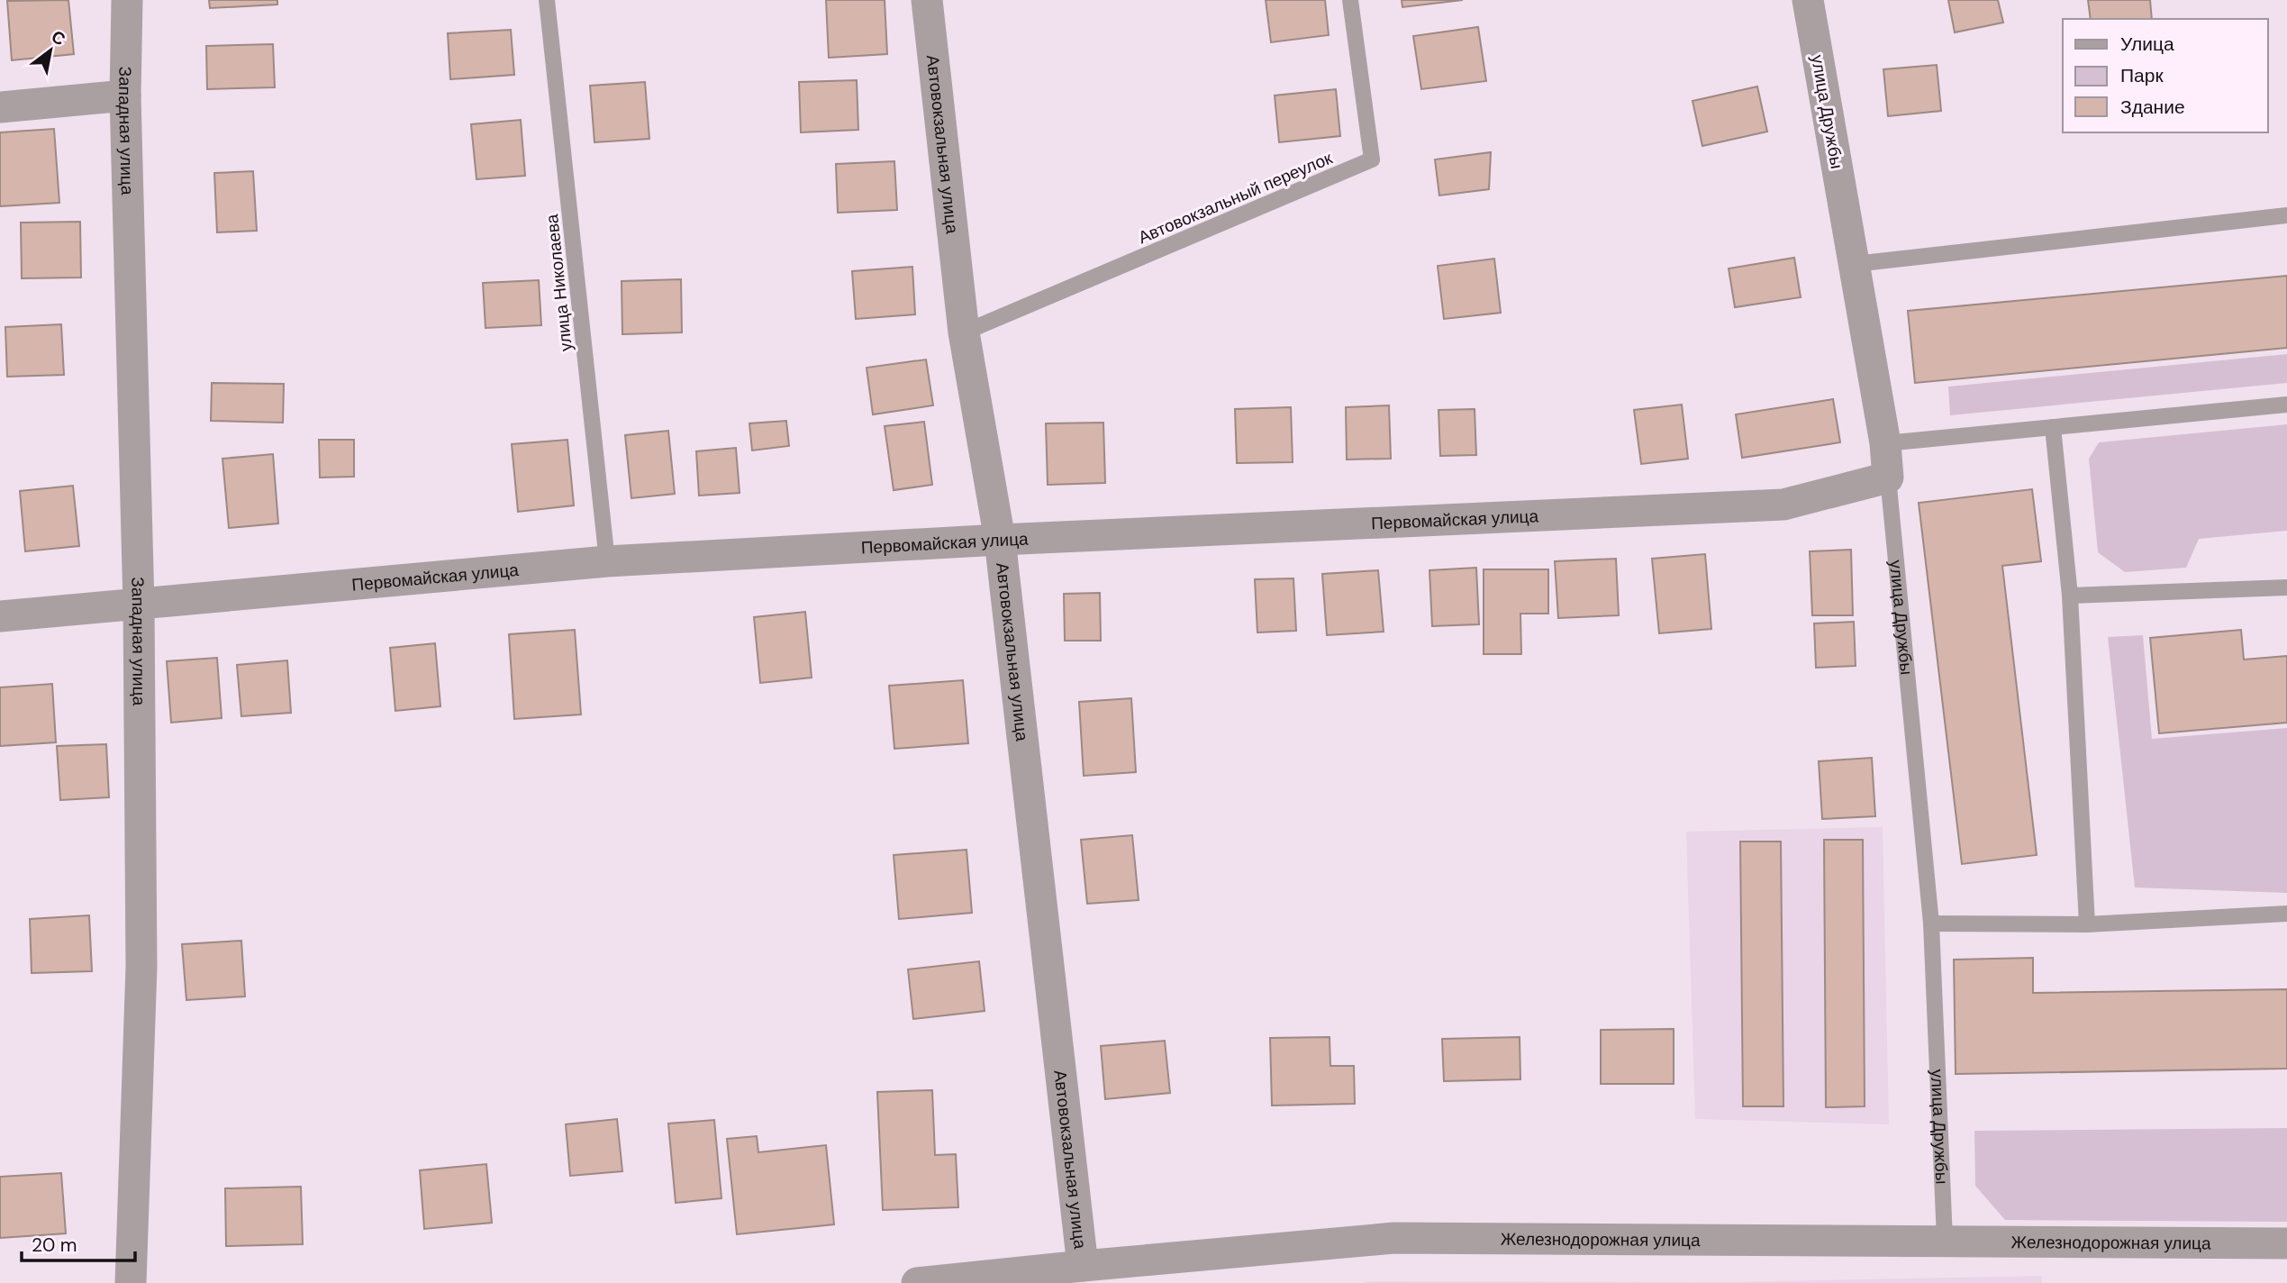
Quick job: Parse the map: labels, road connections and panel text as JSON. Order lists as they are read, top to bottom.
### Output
{
  "streets": {
    "street": [
      "улица Дружбы",
      "Западная улица",
      "Автовокзальная улица",
      "Первомайская улица",
      "Железнодорожная улица"
    ],
    "lane": ["Автовокзальный переулок", "улица Николаева"]
  },
  "crossings": [
    ["улица Дружбы", "Первомайская улица"],
    ["улица Дружбы", "Железнодорожная улица"],
    ["Западная улица", "Первомайская улица"],
    ["Автовокзальная улица", "Автовокзальный переулок"],
    ["Автовокзальная улица", "Первомайская улица"],
    ["Автовокзальная улица", "Железнодорожная улица"],
    ["улица Николаева", "Первомайская улица"]
  ],
  "legend": ["Улица", "Парк", "Здание"],
  "scale_bar": "20 m",
  "north": "top right"
}
